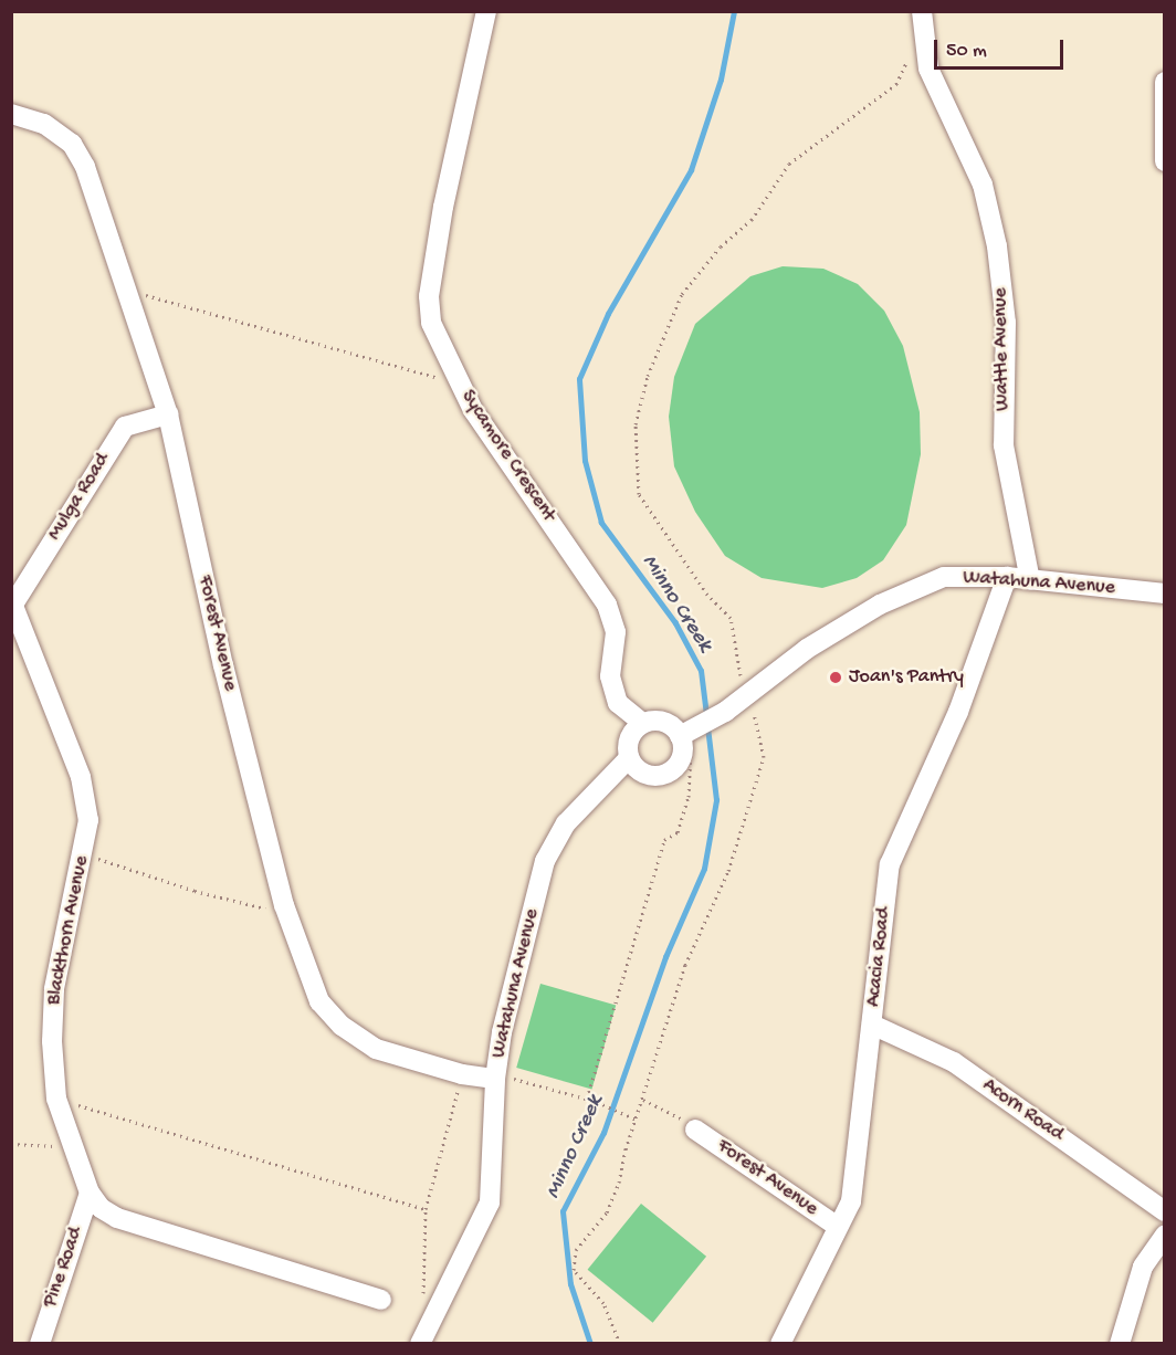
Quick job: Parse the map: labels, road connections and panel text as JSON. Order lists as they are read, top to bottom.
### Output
{
  "streets": {
    "street": [
      "Wattle Avenue",
      "Sycamore Crescent",
      "Mulga Road",
      "Watahuna Avenue",
      "Forest Avenue",
      "Blackthorn Avenue",
      "Acacia Road",
      "Acorn Road",
      "Pine Road"
    ]
  },
  "crossings": [
    ["Wattle Avenue", "Watahuna Avenue"],
    ["Sycamore Crescent", "Watahuna Avenue"],
    ["Mulga Road", "Forest Avenue"],
    ["Mulga Road", "Blackthorn Avenue"],
    ["Watahuna Avenue", "Forest Avenue"],
    ["Watahuna Avenue", "Acacia Road"],
    ["Forest Avenue", "Acacia Road"],
    ["Blackthorn Avenue", "Pine Road"],
    ["Acacia Road", "Acorn Road"]
  ],
  "water": ["Minno Creek"],
  "places": ["Joan's Pantry"],
  "scale_bar": "50 m"
}
